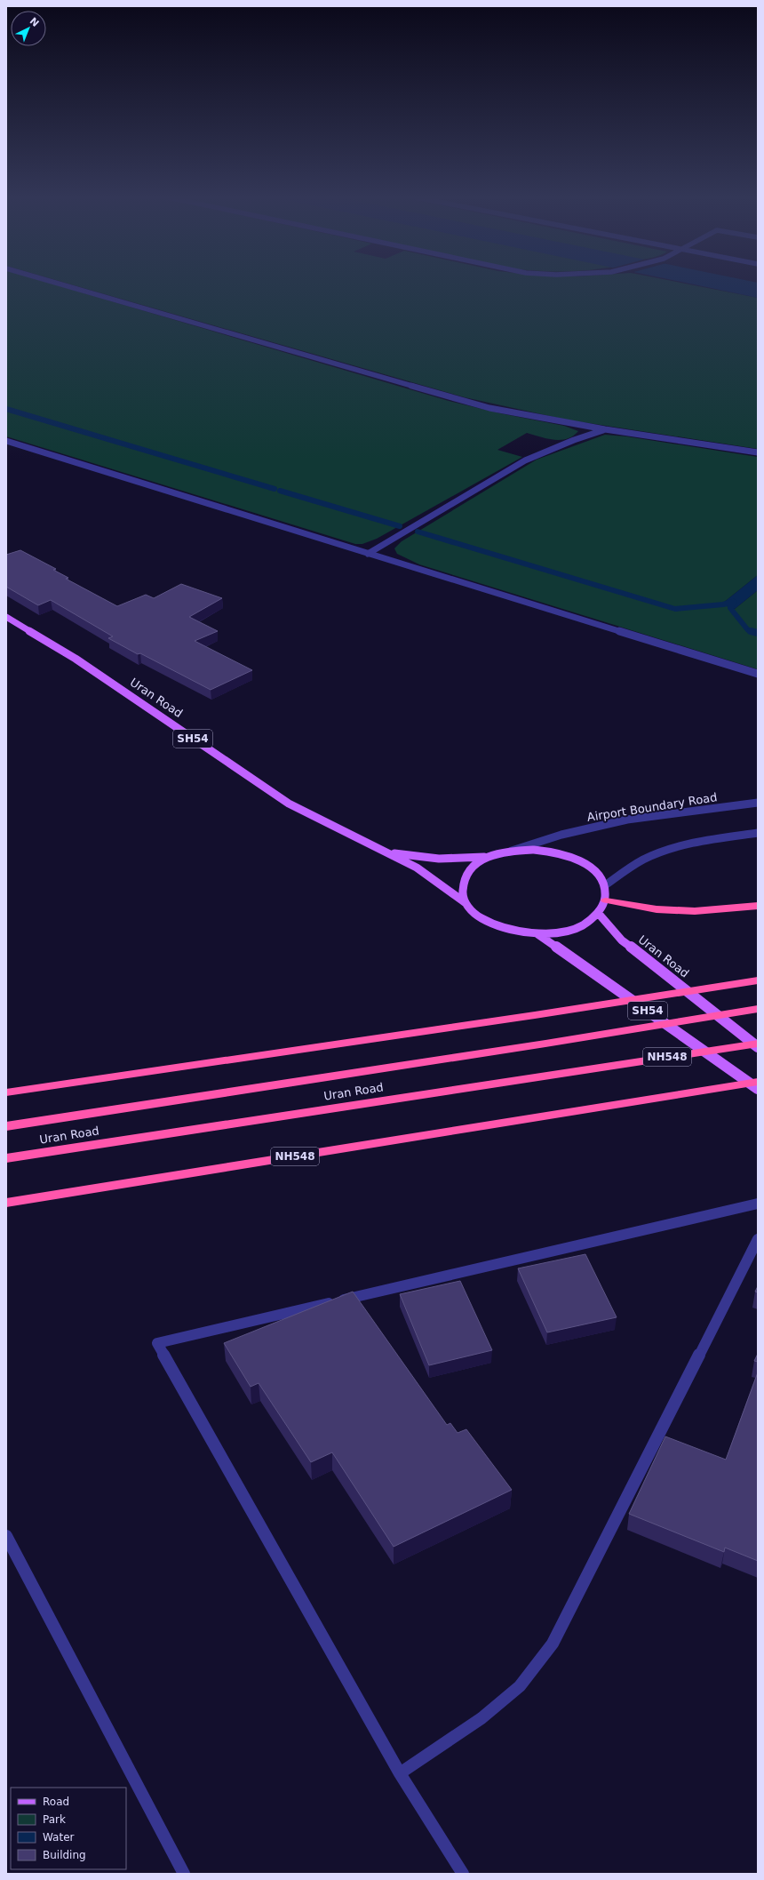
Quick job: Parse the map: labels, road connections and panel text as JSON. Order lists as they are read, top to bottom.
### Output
{
  "streets": {
    "highway": ["Uran Road", "NH548"],
    "main road": ["SH54"],
    "street": ["Airport Boundary Road"]
  },
  "crossings": [
    ["Uran Road", "SH54"],
    ["Uran Road", "Airport Boundary Road"],
    ["SH54", "Airport Boundary Road"]
  ],
  "legend": [
    "Road",
    "Park",
    "Water",
    "Building"
  ],
  "north": "top right"
}
